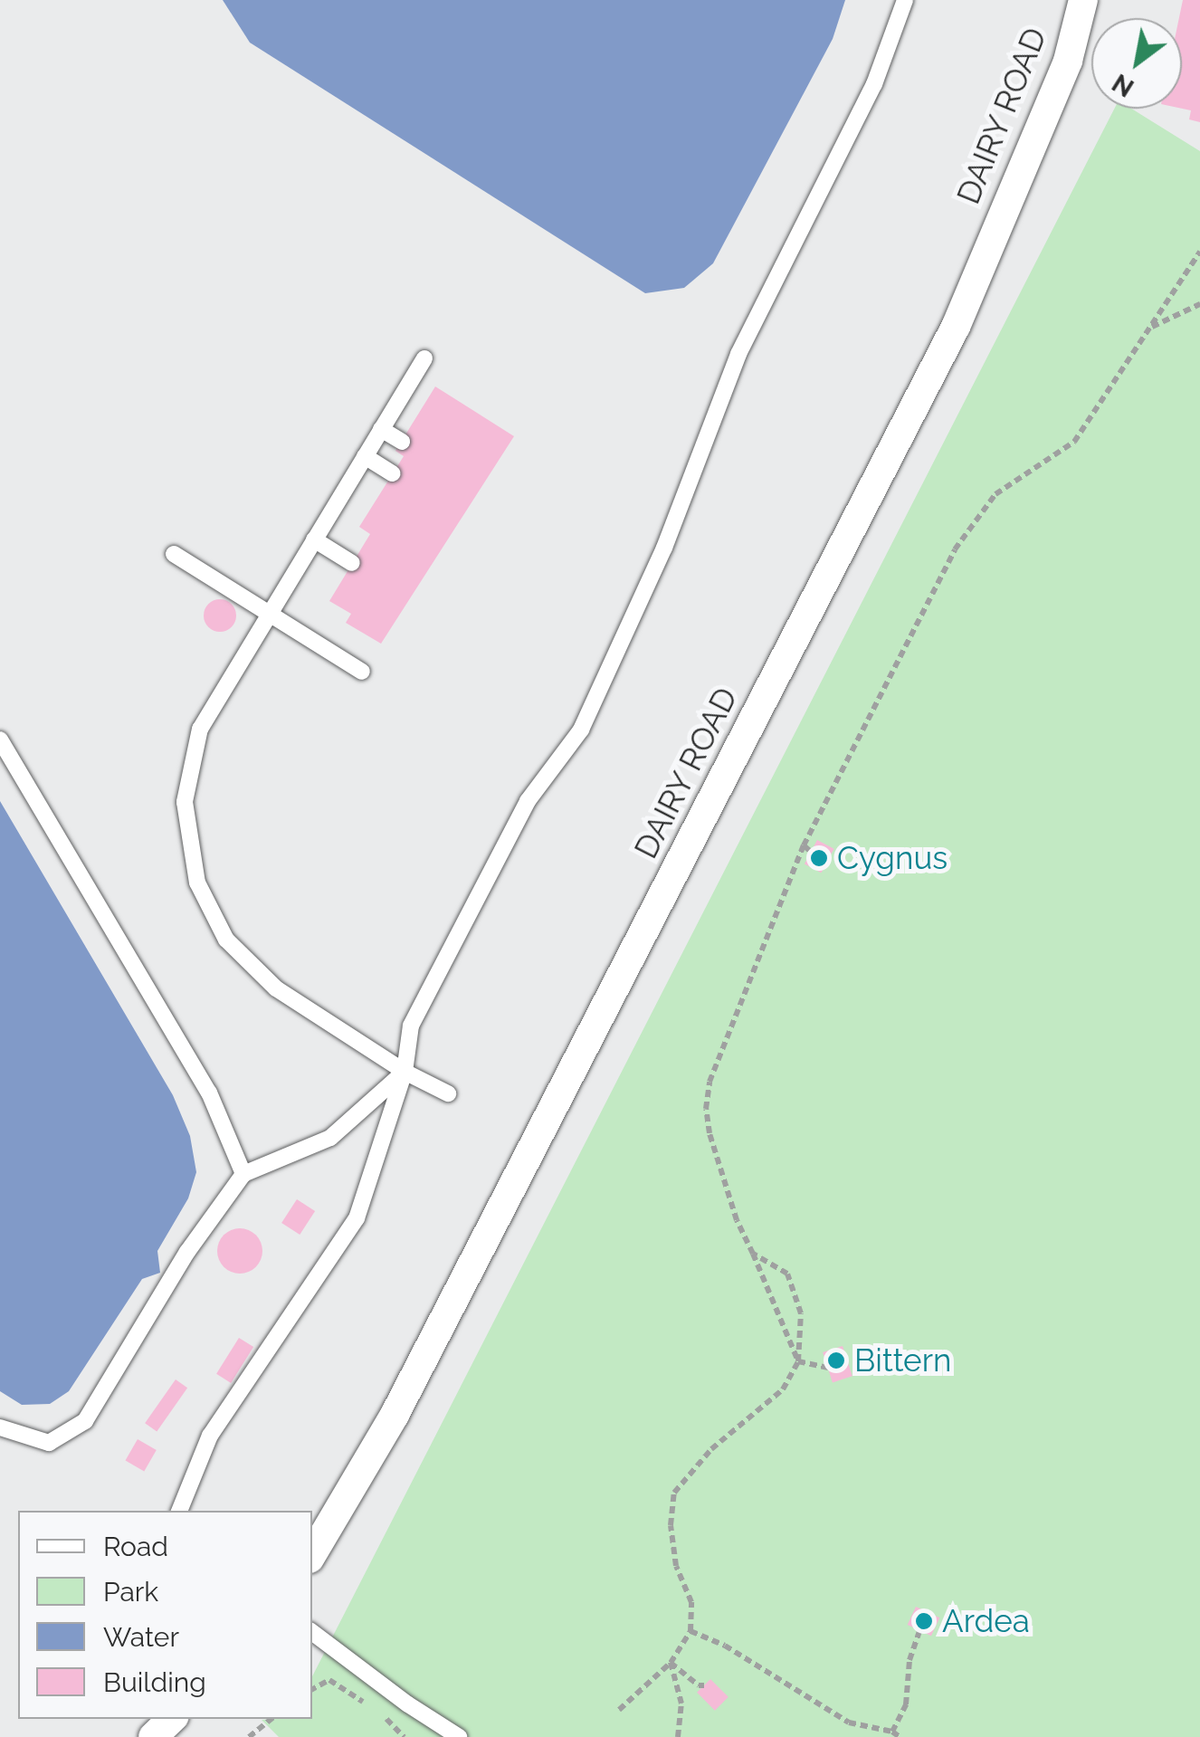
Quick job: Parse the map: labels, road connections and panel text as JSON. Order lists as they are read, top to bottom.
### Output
{
  "streets": {
    "street": ["DAIRY ROAD"]
  },
  "places": ["Cygnus", "Bittern", "Ardea"],
  "legend": [
    "Road",
    "Park",
    "Water",
    "Building"
  ],
  "north": "bottom left"
}
